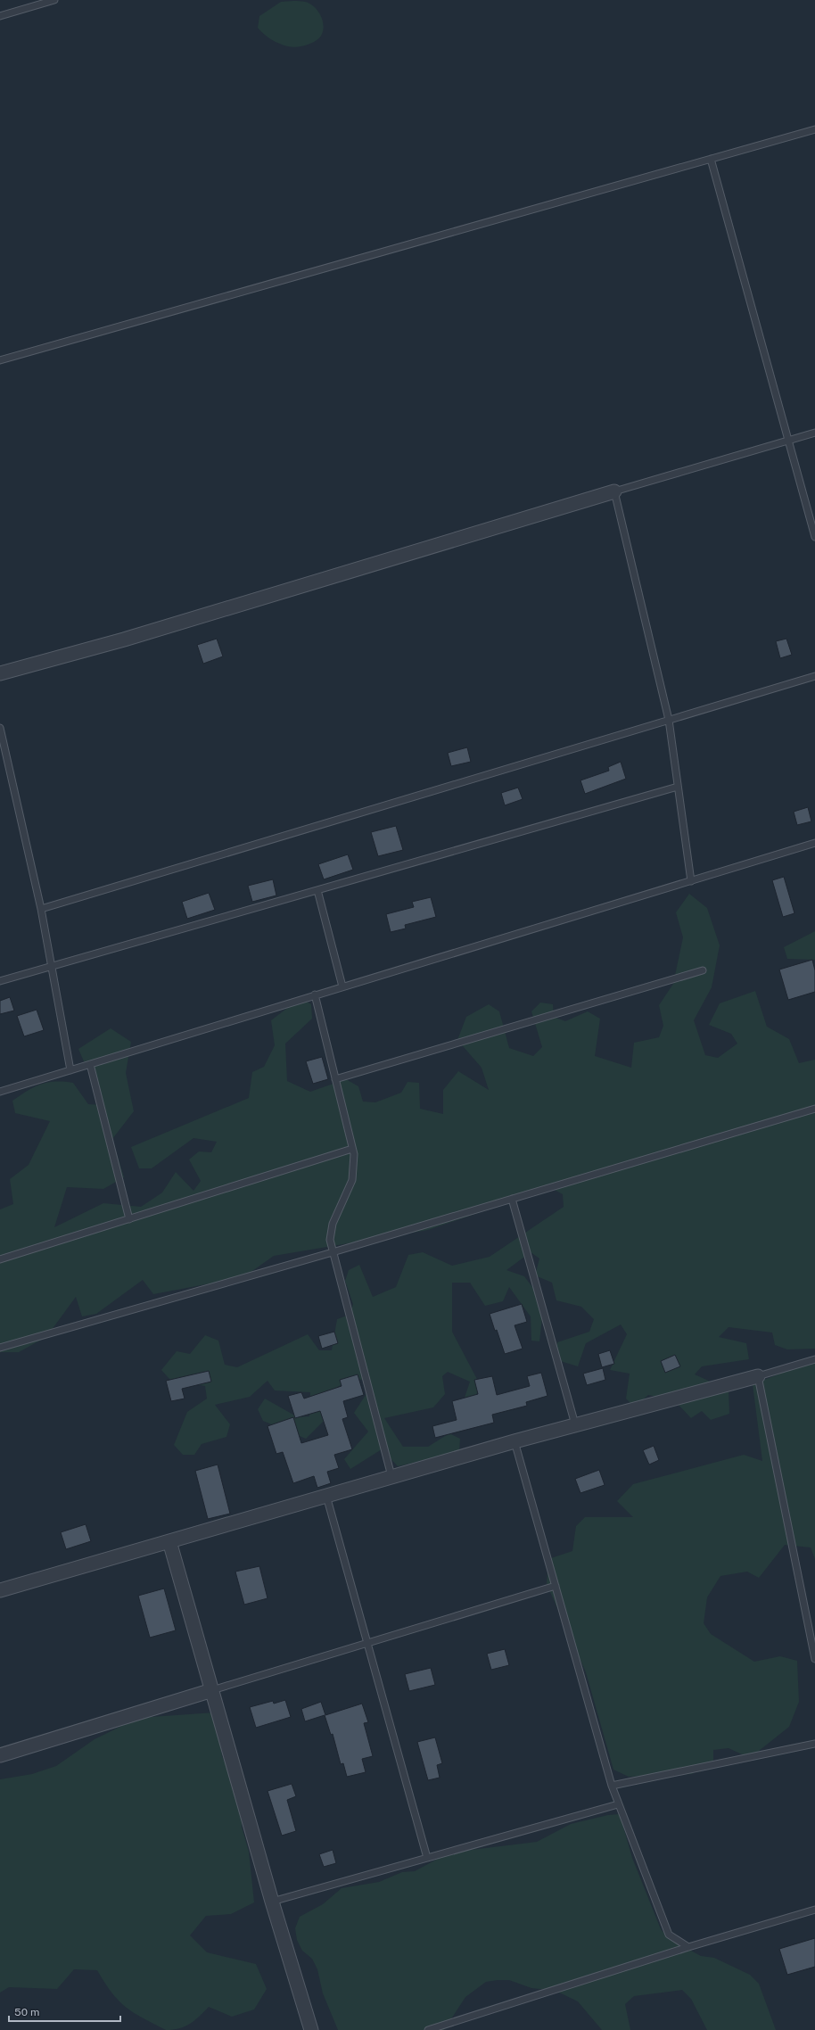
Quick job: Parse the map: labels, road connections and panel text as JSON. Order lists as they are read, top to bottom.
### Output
{
  "scale_bar": "50 m"
}
